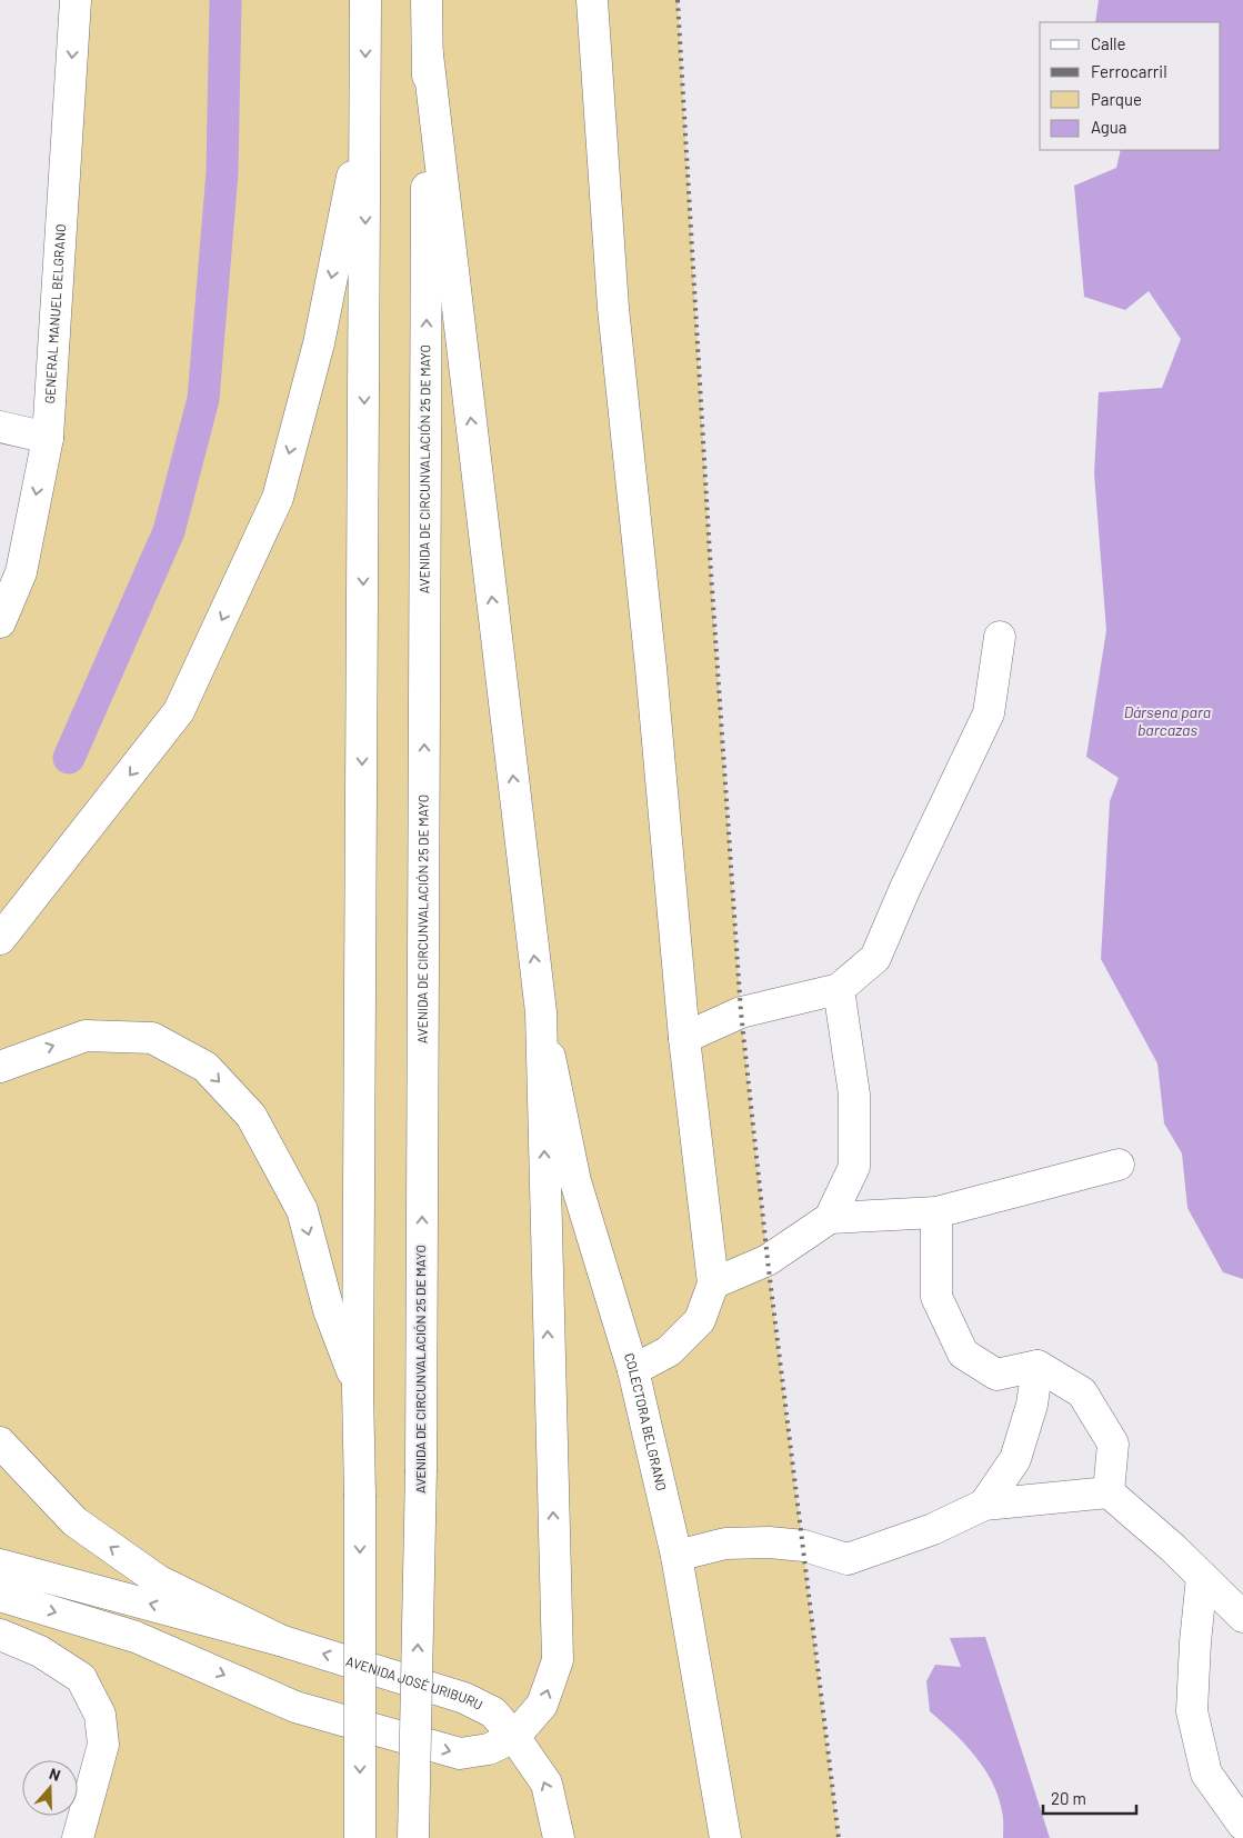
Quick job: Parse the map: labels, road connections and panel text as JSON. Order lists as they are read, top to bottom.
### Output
{
  "streets": {
    "main road": [
      "GENERAL MANUEL BELGRANO",
      "AVENIDA DE CIRCUNVALACIÓN 25 DE MAYO",
      "COLECTORA BELGRANO",
      "AVENIDA JOSÉ URIBURU"
    ]
  },
  "water": ["Dársena para barcazas"],
  "legend": [
    "Calle",
    "Ferrocarril",
    "Parque",
    "Agua"
  ],
  "scale_bar": "20 m",
  "north": "top"
}
